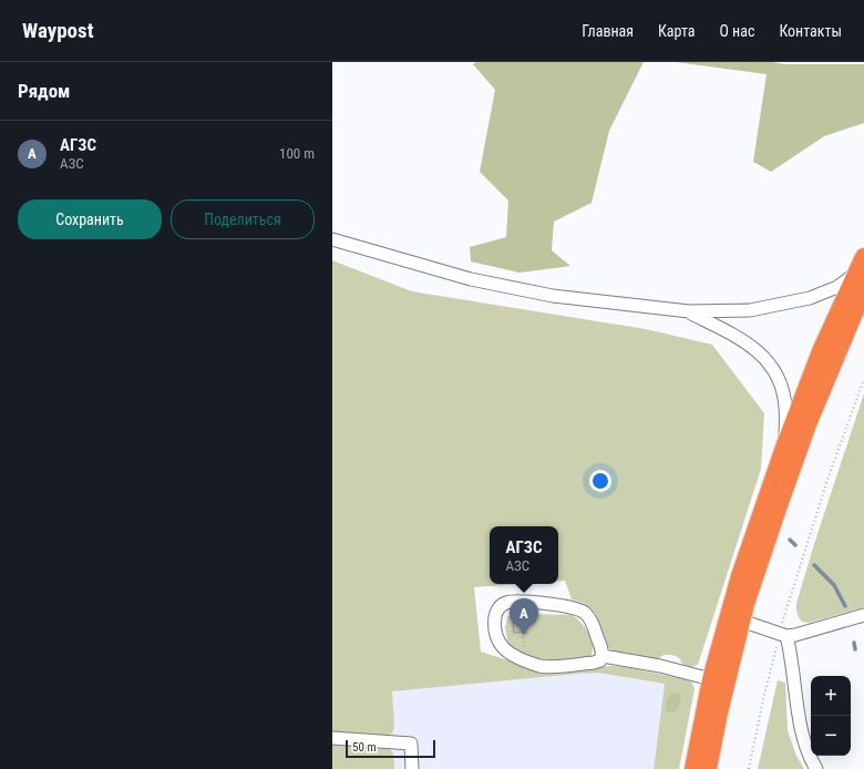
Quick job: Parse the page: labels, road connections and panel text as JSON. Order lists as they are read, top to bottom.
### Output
{
  "scale_bar": "50 m",
  "page": {
    "header": "Waypost",
    "nav": [
      "Главная",
      "Карта",
      "О нас",
      "Контакты"
    ],
    "heading": "Рядом",
    "list": [
      {
        "mark": "A",
        "name": "АГЗС",
        "note": "АЗС",
        "value": "100 m"
      }
    ],
    "buttons": ["Сохранить", "Поделиться"],
    "popup": ["АГЗС", "АЗС"],
    "pins": "A",
    "map_buttons": ["+", "−"],
    "scale": "50 m"
  }
}
